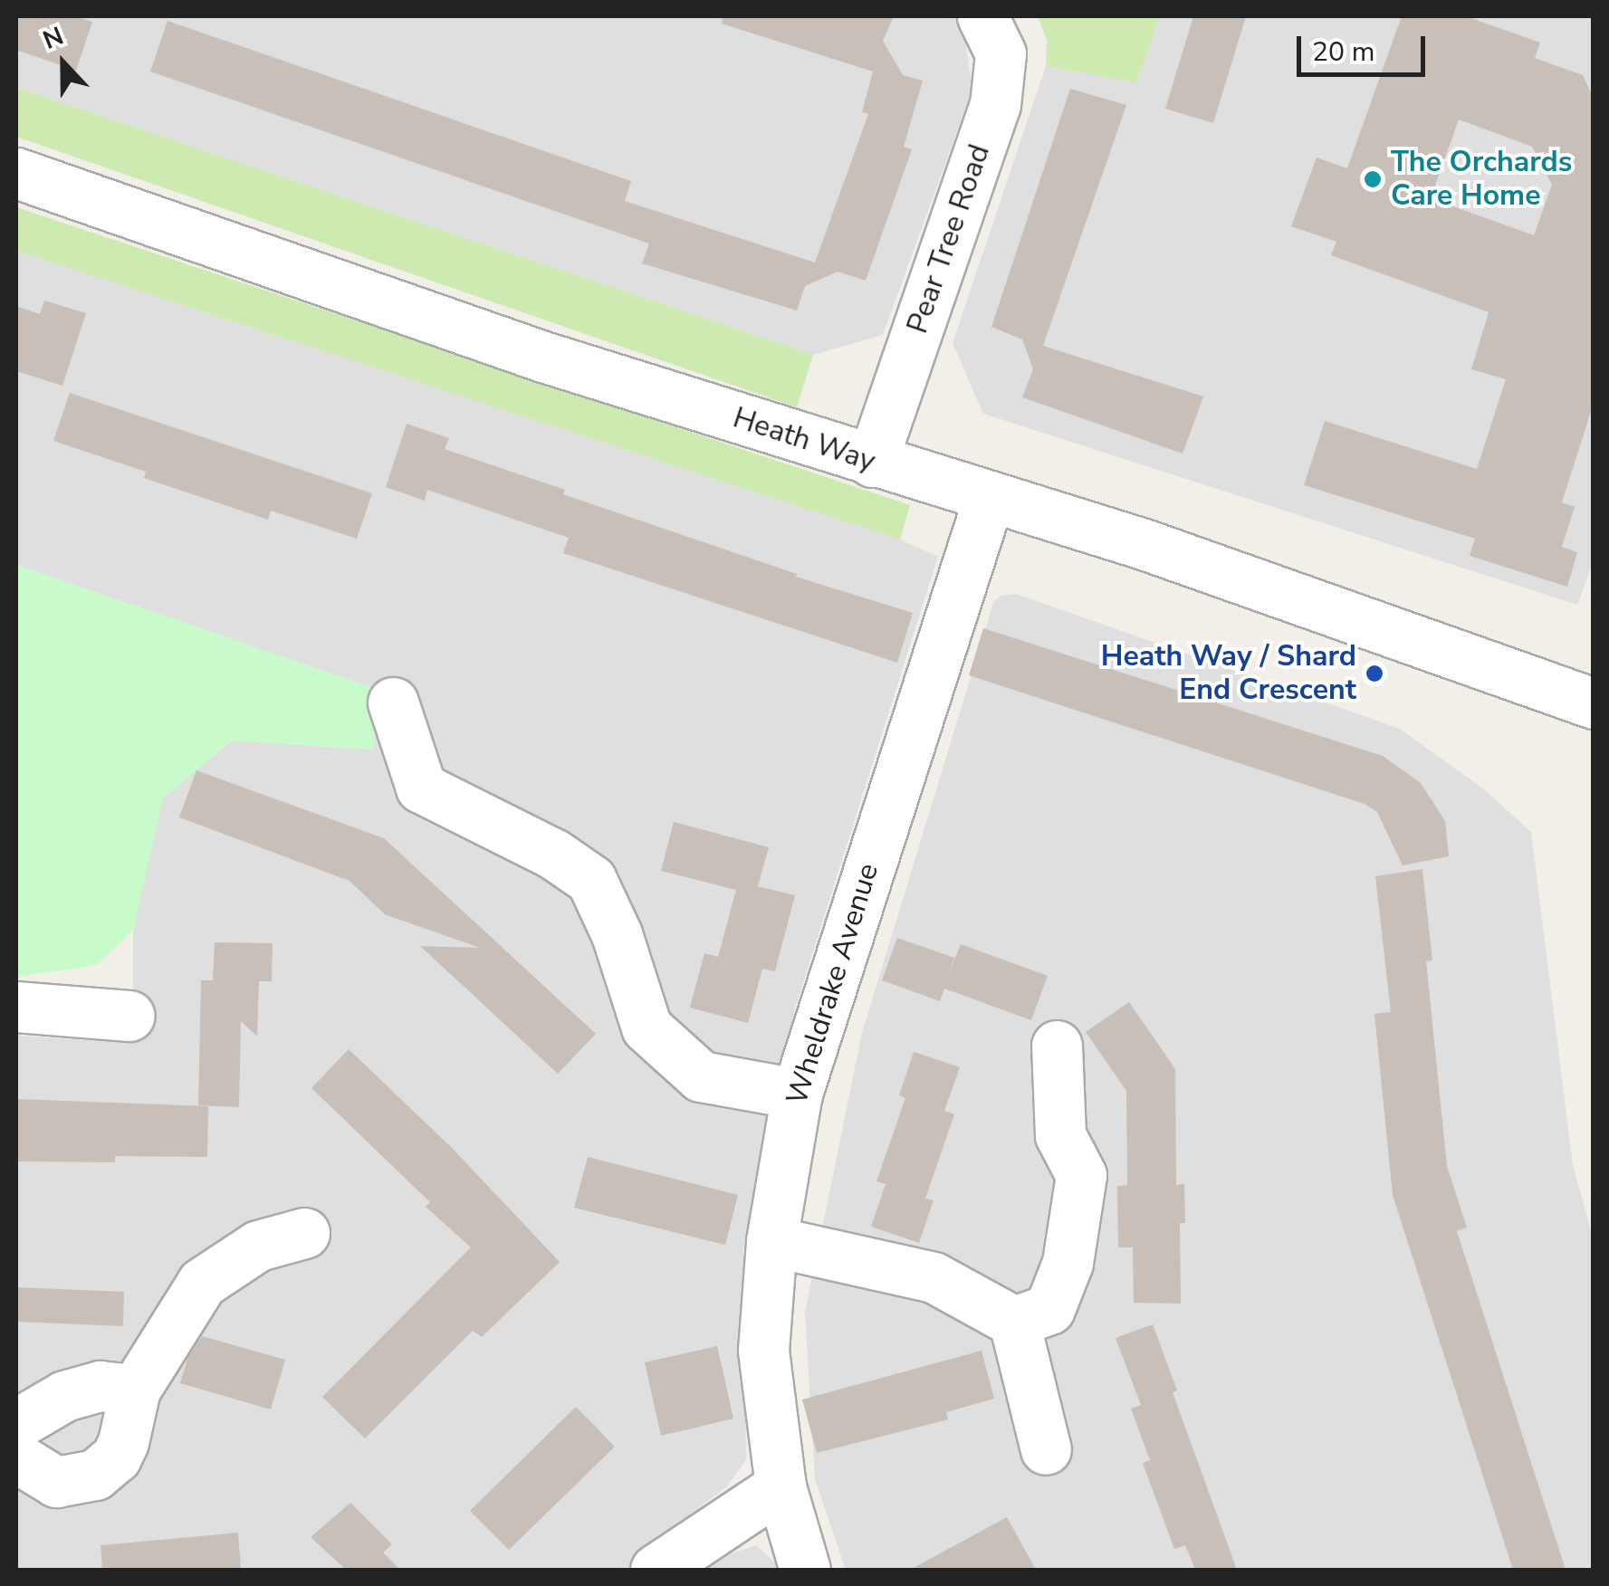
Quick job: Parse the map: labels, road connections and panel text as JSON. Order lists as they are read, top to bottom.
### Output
{
  "streets": {
    "street": ["Pear Tree Road", "Heath Way", "Wheldrake Avenue"]
  },
  "crossings": [
    ["Pear Tree Road", "Heath Way"],
    ["Heath Way", "Wheldrake Avenue"]
  ],
  "places": ["The Orchards Care Home", "Heath Way / Shard End Crescent"],
  "scale_bar": "20 m",
  "north": "top"
}
